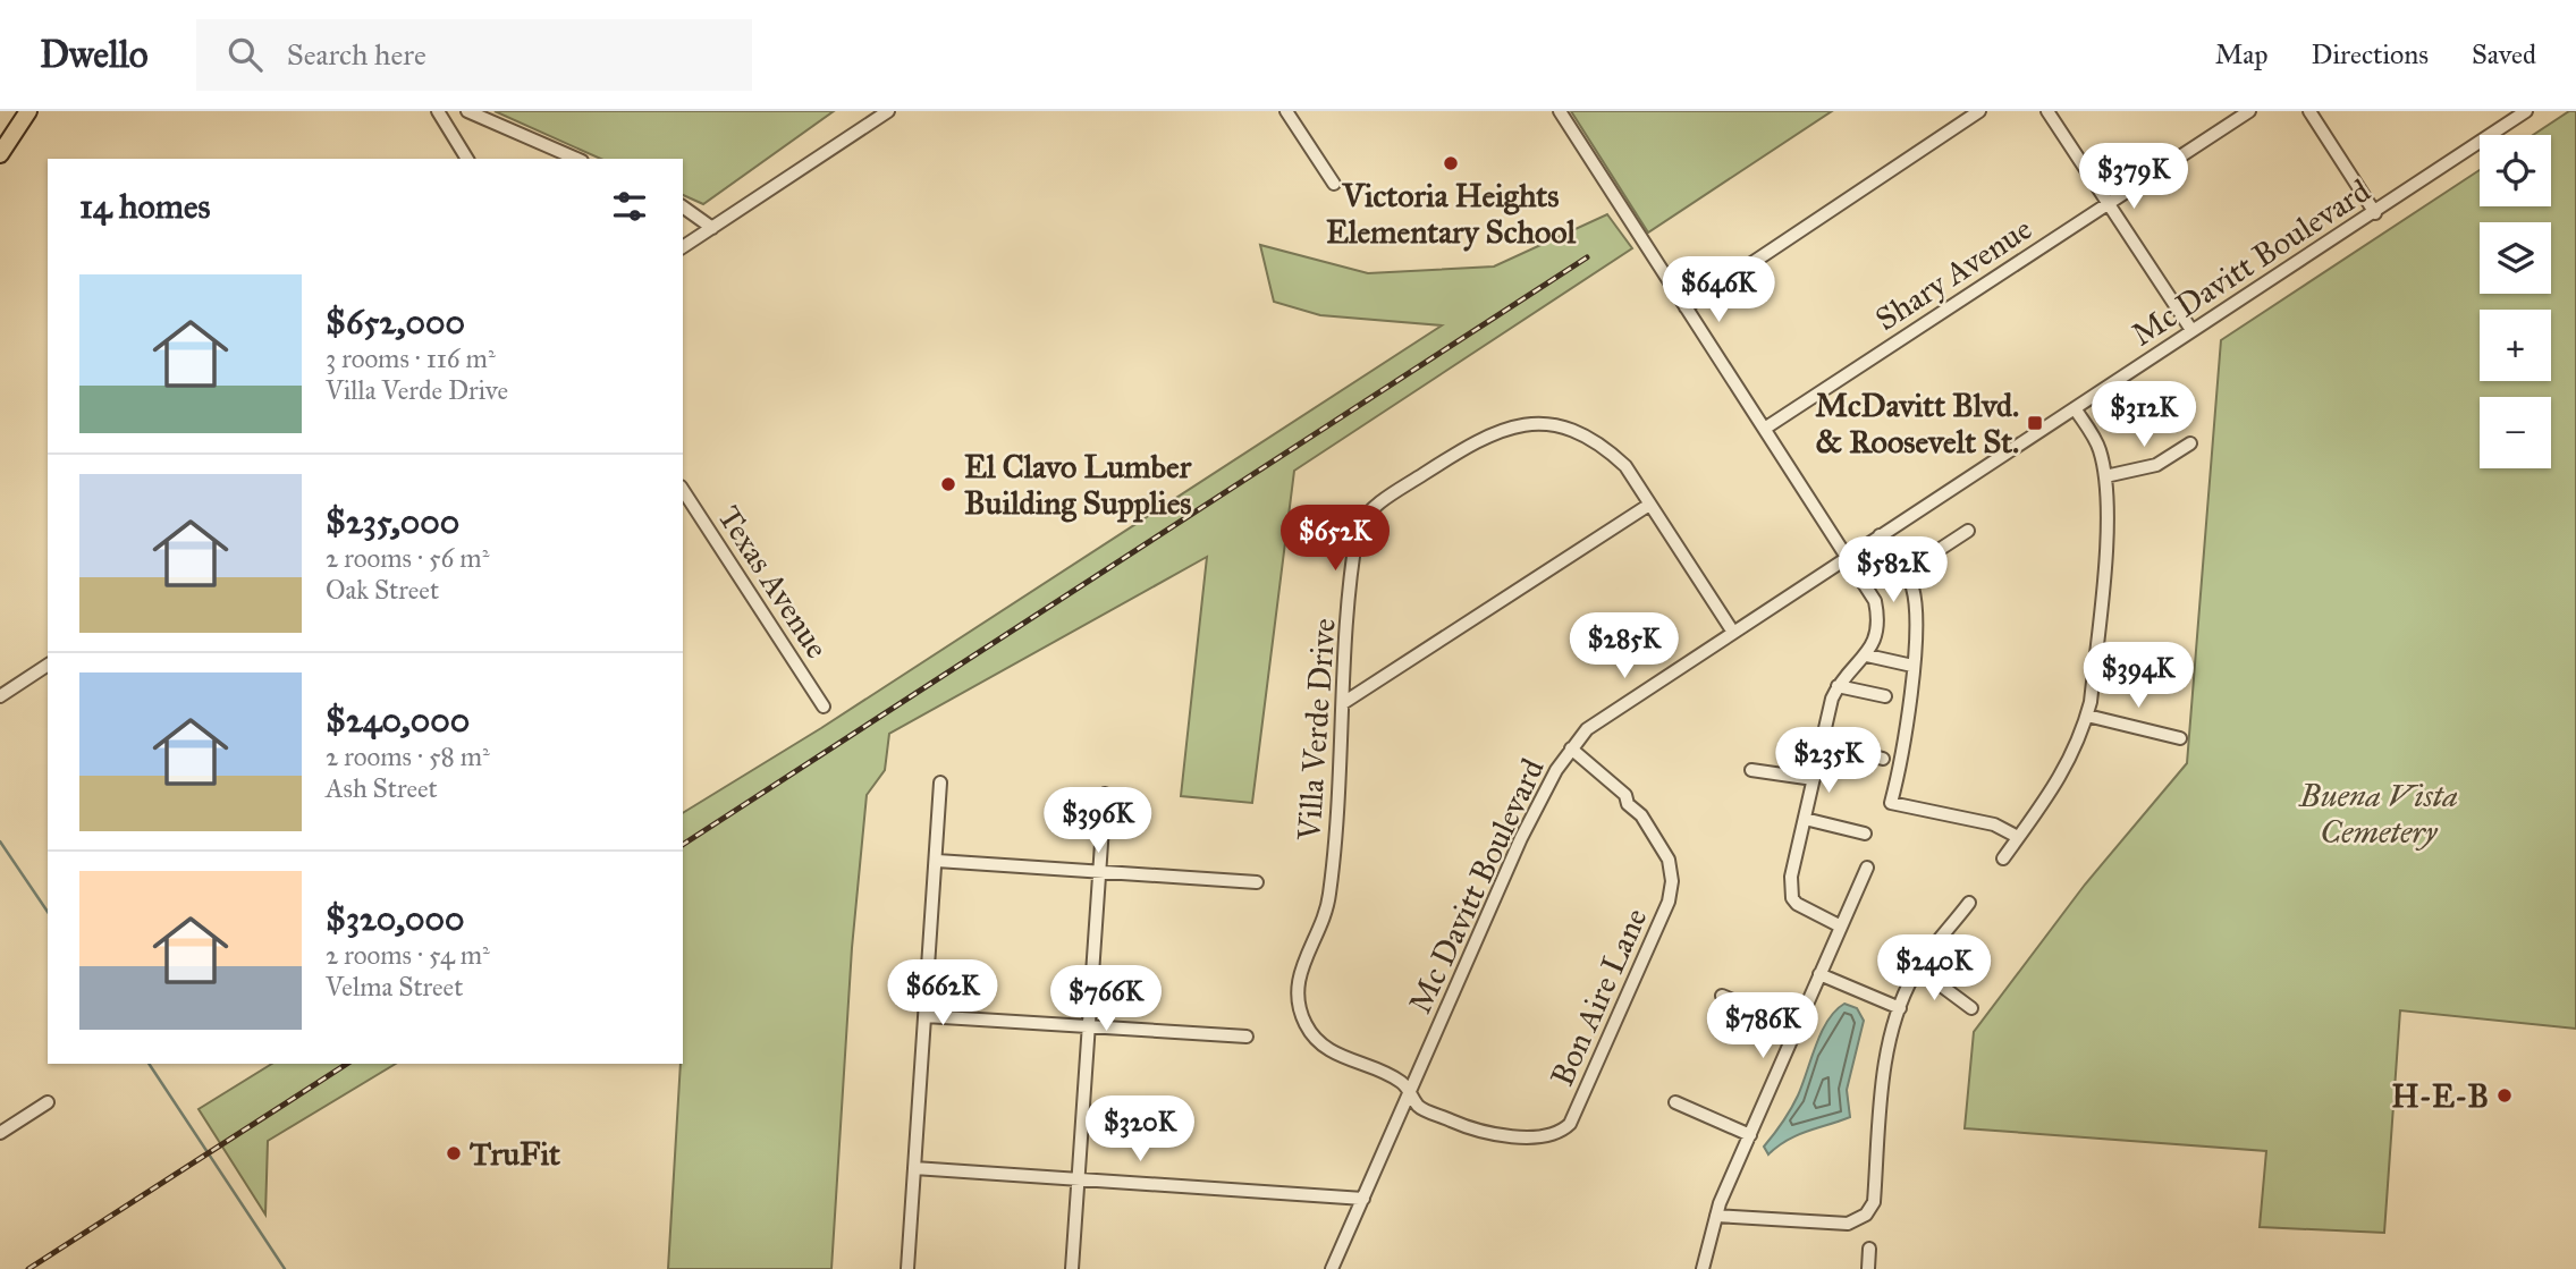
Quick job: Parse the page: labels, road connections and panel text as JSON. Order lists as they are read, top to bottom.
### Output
{
  "streets": {
    "street": [
      "Mc Davitt Boulevard",
      "Shary Avenue",
      "Texas Avenue",
      "Villa Verde Drive",
      "Bon Aire Lane"
    ]
  },
  "crossings": [
    ["Mc Davitt Boulevard", "Villa Verde Drive"],
    ["Mc Davitt Boulevard", "Bon Aire Lane"],
    ["Villa Verde Drive", "Bon Aire Lane"]
  ],
  "parks": ["Buena Vista Cemetery"],
  "places": {
    "other": [
      "Victoria Heights Elementary School",
      "El Clavo Lumber Building Supplies",
      "H-E-B",
      "TruFit"
    ],
    "transit": ["McDavitt Blvd. & Roosevelt St."]
  },
  "page": {
    "header": "Dwello",
    "search": "Search here",
    "nav": ["Map", "Directions", "Saved"],
    "map_buttons": ["+", "−"],
    "price": [
      "$379K",
      "$646K",
      "$312K",
      "$652K",
      "$582K",
      "$285K",
      "$394K",
      "$235K",
      "$396K",
      "$240K",
      "$662K",
      "$766K",
      "$786K",
      "$320K"
    ],
    "heading": "14 homes",
    "list": [
      {
        "name": "$652,000",
        "note": "3 rooms · 116 m² · Villa Verde Drive"
      },
      {
        "name": "$235,000",
        "note": "2 rooms · 56 m² · Oak Street"
      },
      {
        "name": "$240,000",
        "note": "2 rooms · 58 m² · Ash Street"
      },
      {
        "name": "$320,000",
        "note": "2 rooms · 54 m² · Velma Street"
      }
    ]
  }
}
